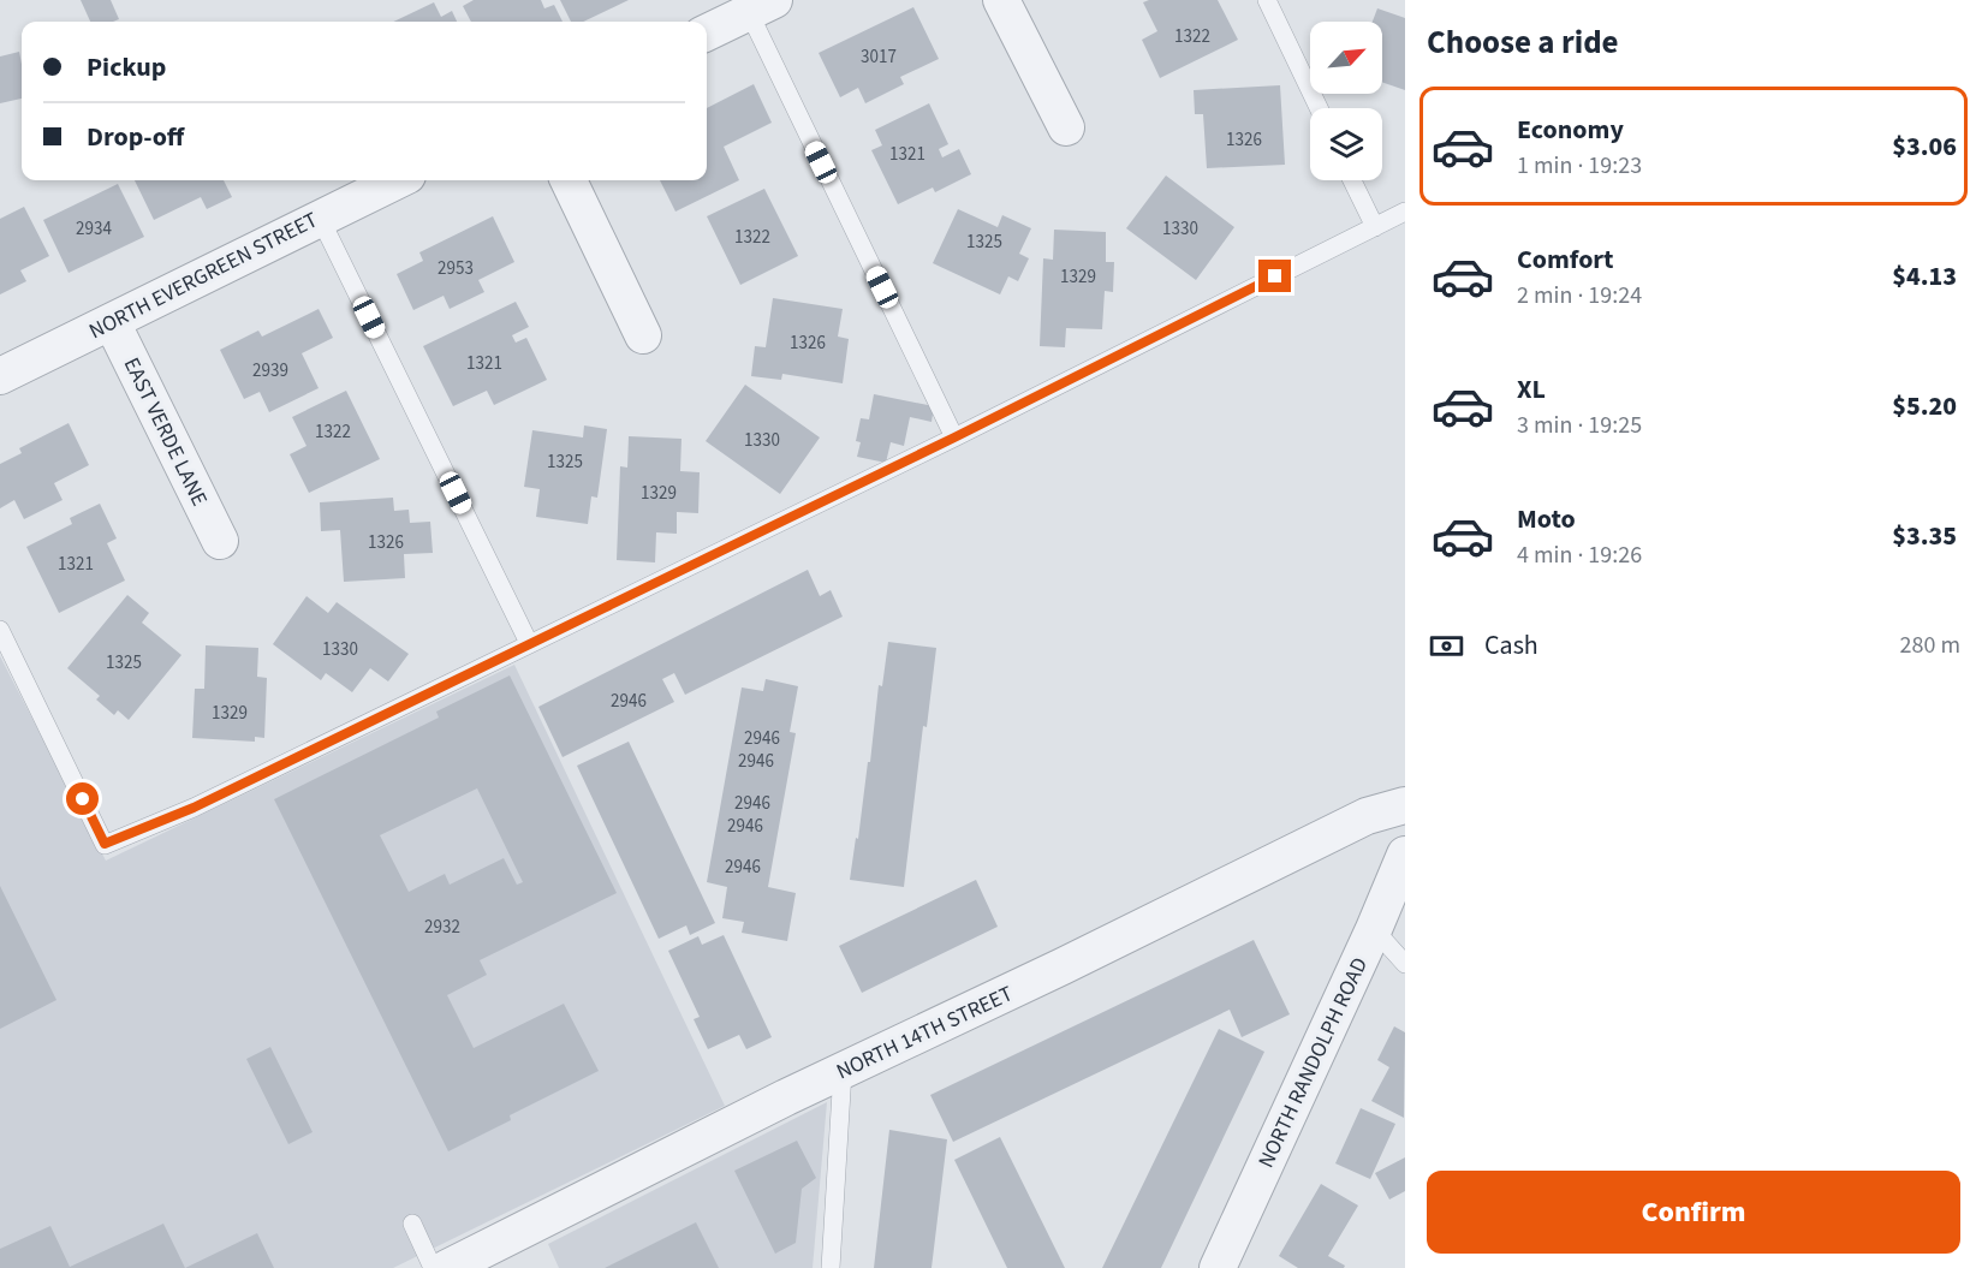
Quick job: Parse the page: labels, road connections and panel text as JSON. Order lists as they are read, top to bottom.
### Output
{
  "streets": {
    "street": [
      "NORTH EVERGREEN STREET",
      "EAST VERDE LANE",
      "NORTH 14TH STREET",
      "NORTH RANDOLPH ROAD"
    ]
  },
  "crossings": [
    ["NORTH EVERGREEN STREET", "EAST VERDE LANE"]
  ],
  "house_numbers": [
    "1322",
    "3017",
    "1326",
    "1321",
    "2934",
    "1330",
    "1322",
    "1325",
    "2953",
    "1329",
    "1326",
    "1321",
    "2939",
    "1322",
    "1330",
    "1325",
    "1329",
    "1326",
    "1321",
    "1330",
    "1325",
    "2946",
    "1329",
    "2946",
    "2946",
    "2946",
    "2946",
    "2946",
    "2932"
  ],
  "north": "top right",
  "page": {
    "heading": "Choose a ride",
    "banner": ["Pickup", "Drop-off"],
    "list": [
      {
        "name": "Economy",
        "note": "1 min · 19:23",
        "value": "$3.06"
      },
      {
        "name": "Comfort",
        "note": "2 min · 19:24",
        "value": "$4.13"
      },
      {
        "name": "XL",
        "note": "3 min · 19:25",
        "value": "$5.20"
      },
      {
        "name": "Moto",
        "note": "4 min · 19:26",
        "value": "$3.35"
      }
    ],
    "pay": ["Cash", "280 m"],
    "buttons": "Confirm"
  }
}
